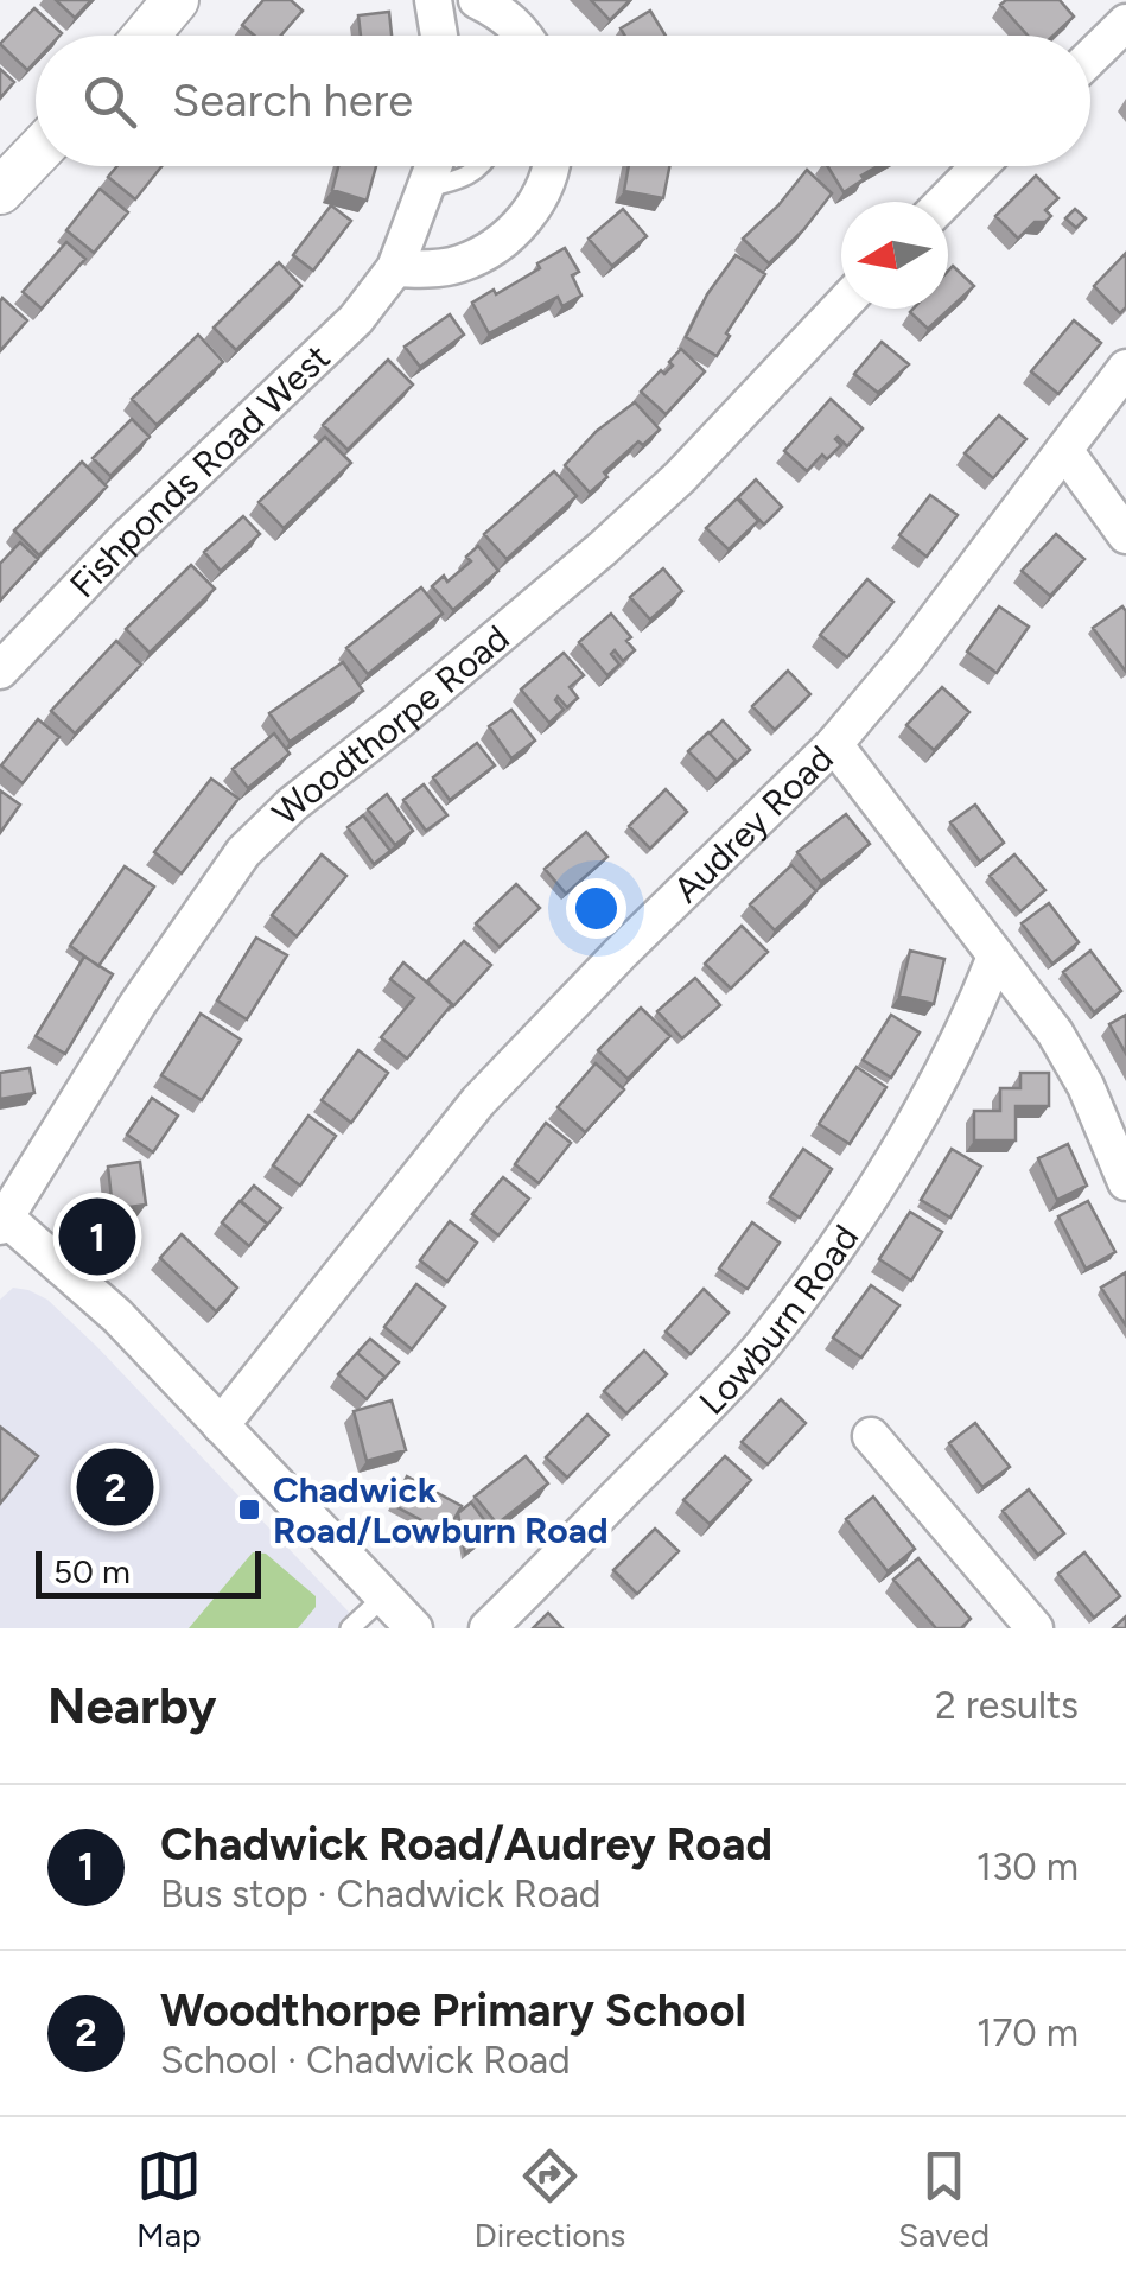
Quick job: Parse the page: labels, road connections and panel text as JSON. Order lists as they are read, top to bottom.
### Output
{
  "streets": {
    "street": [
      "Fishponds Road West",
      "Woodthorpe Road",
      "Audrey Road",
      "Lowburn Road"
    ]
  },
  "places": {
    "transit": ["Chadwick Road/Lowburn Road"]
  },
  "scale_bar": "50 m",
  "north": "left",
  "page": {
    "search": "Search here",
    "pins": ["1", "2"],
    "scale": "50 m",
    "heading": ["Nearby", "2 results"],
    "list": [
      {
        "mark": "1",
        "name": "Chadwick Road/Audrey Road",
        "note": "Bus stop · Chadwick Road",
        "value": "130 m"
      },
      {
        "mark": "2",
        "name": "Woodthorpe Primary School",
        "note": "School · Chadwick Road",
        "value": "170 m"
      }
    ],
    "nav": ["Map", "Directions", "Saved"]
  }
}
